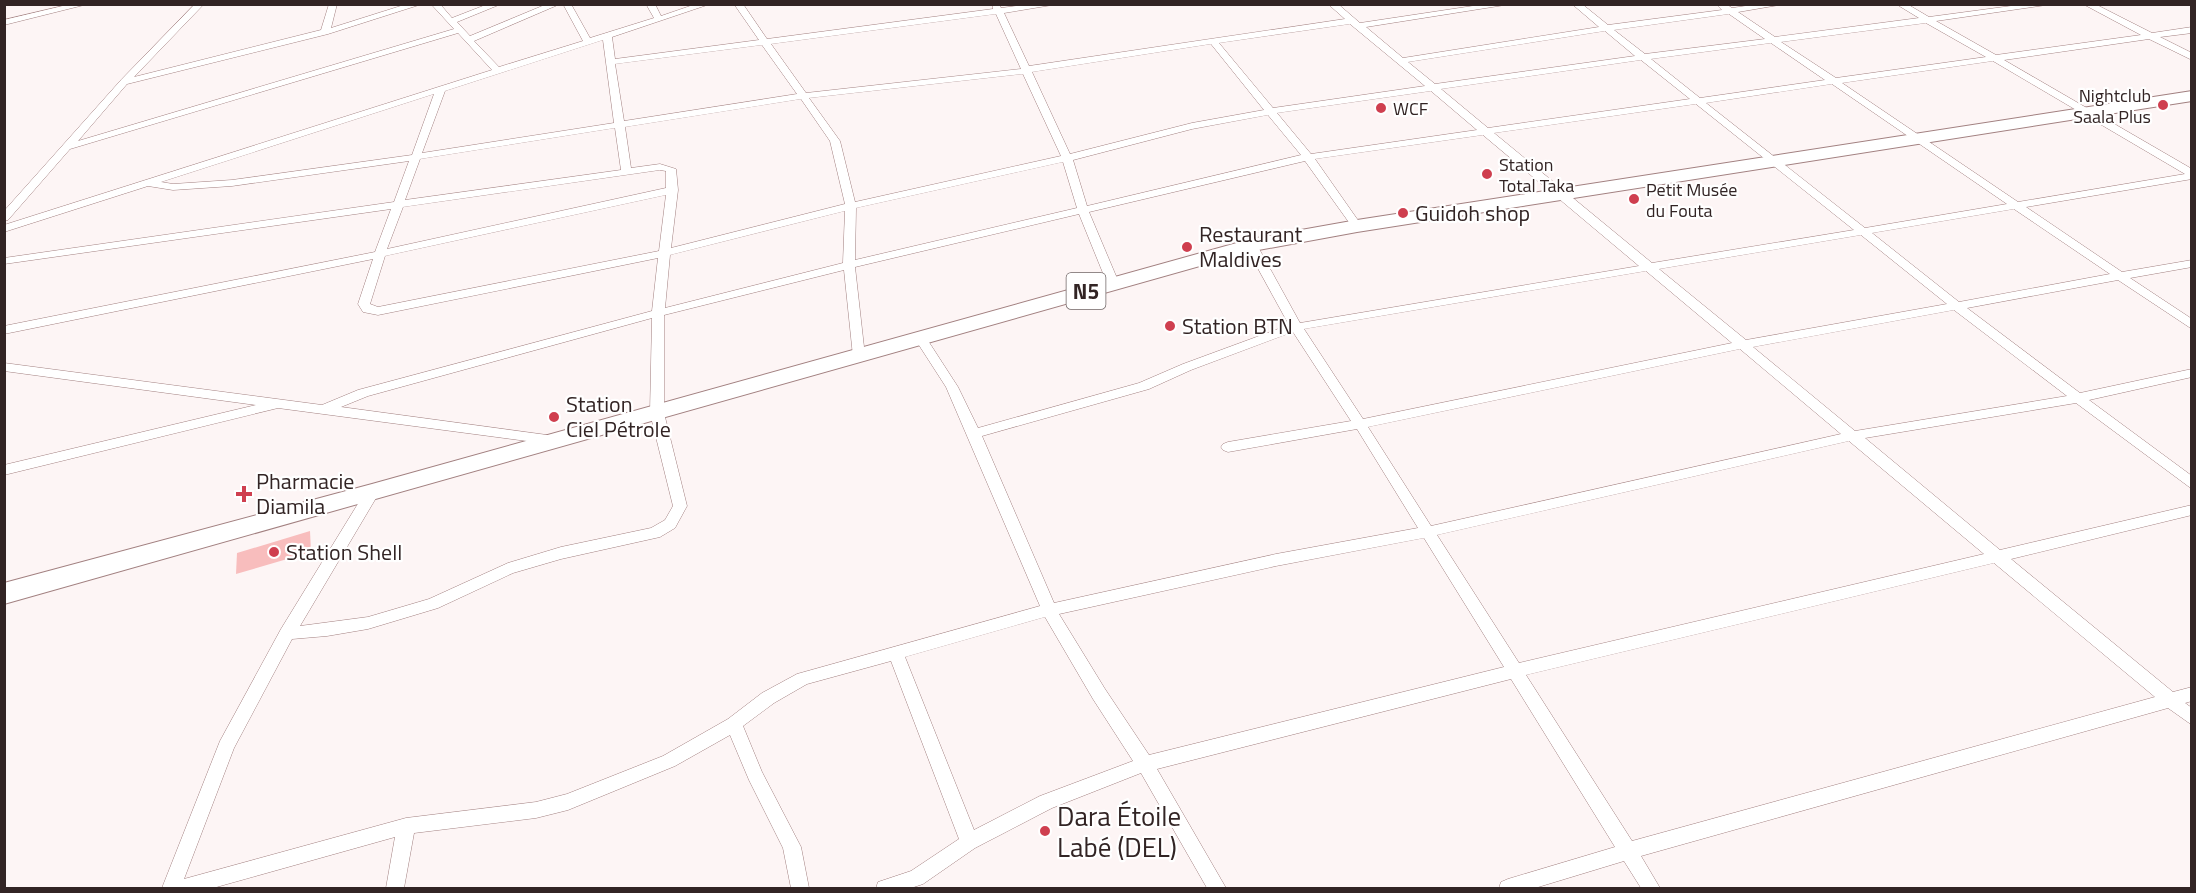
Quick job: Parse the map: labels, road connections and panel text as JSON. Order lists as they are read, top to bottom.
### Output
{
  "streets": {
    "highway": ["N5"]
  },
  "places": {
    "other": [
      "Nightclub Saala Plus",
      "WCF",
      "Station Total Taka",
      "Petit Musée du Fouta",
      "Guidoh shop",
      "Restaurant Maldives",
      "Station BTN",
      "Station Ciel Pétrole",
      "Station Shell",
      "Dara Étoile Labé (DEL)"
    ],
    "health": ["Pharmacie Diamila"]
  }
}
